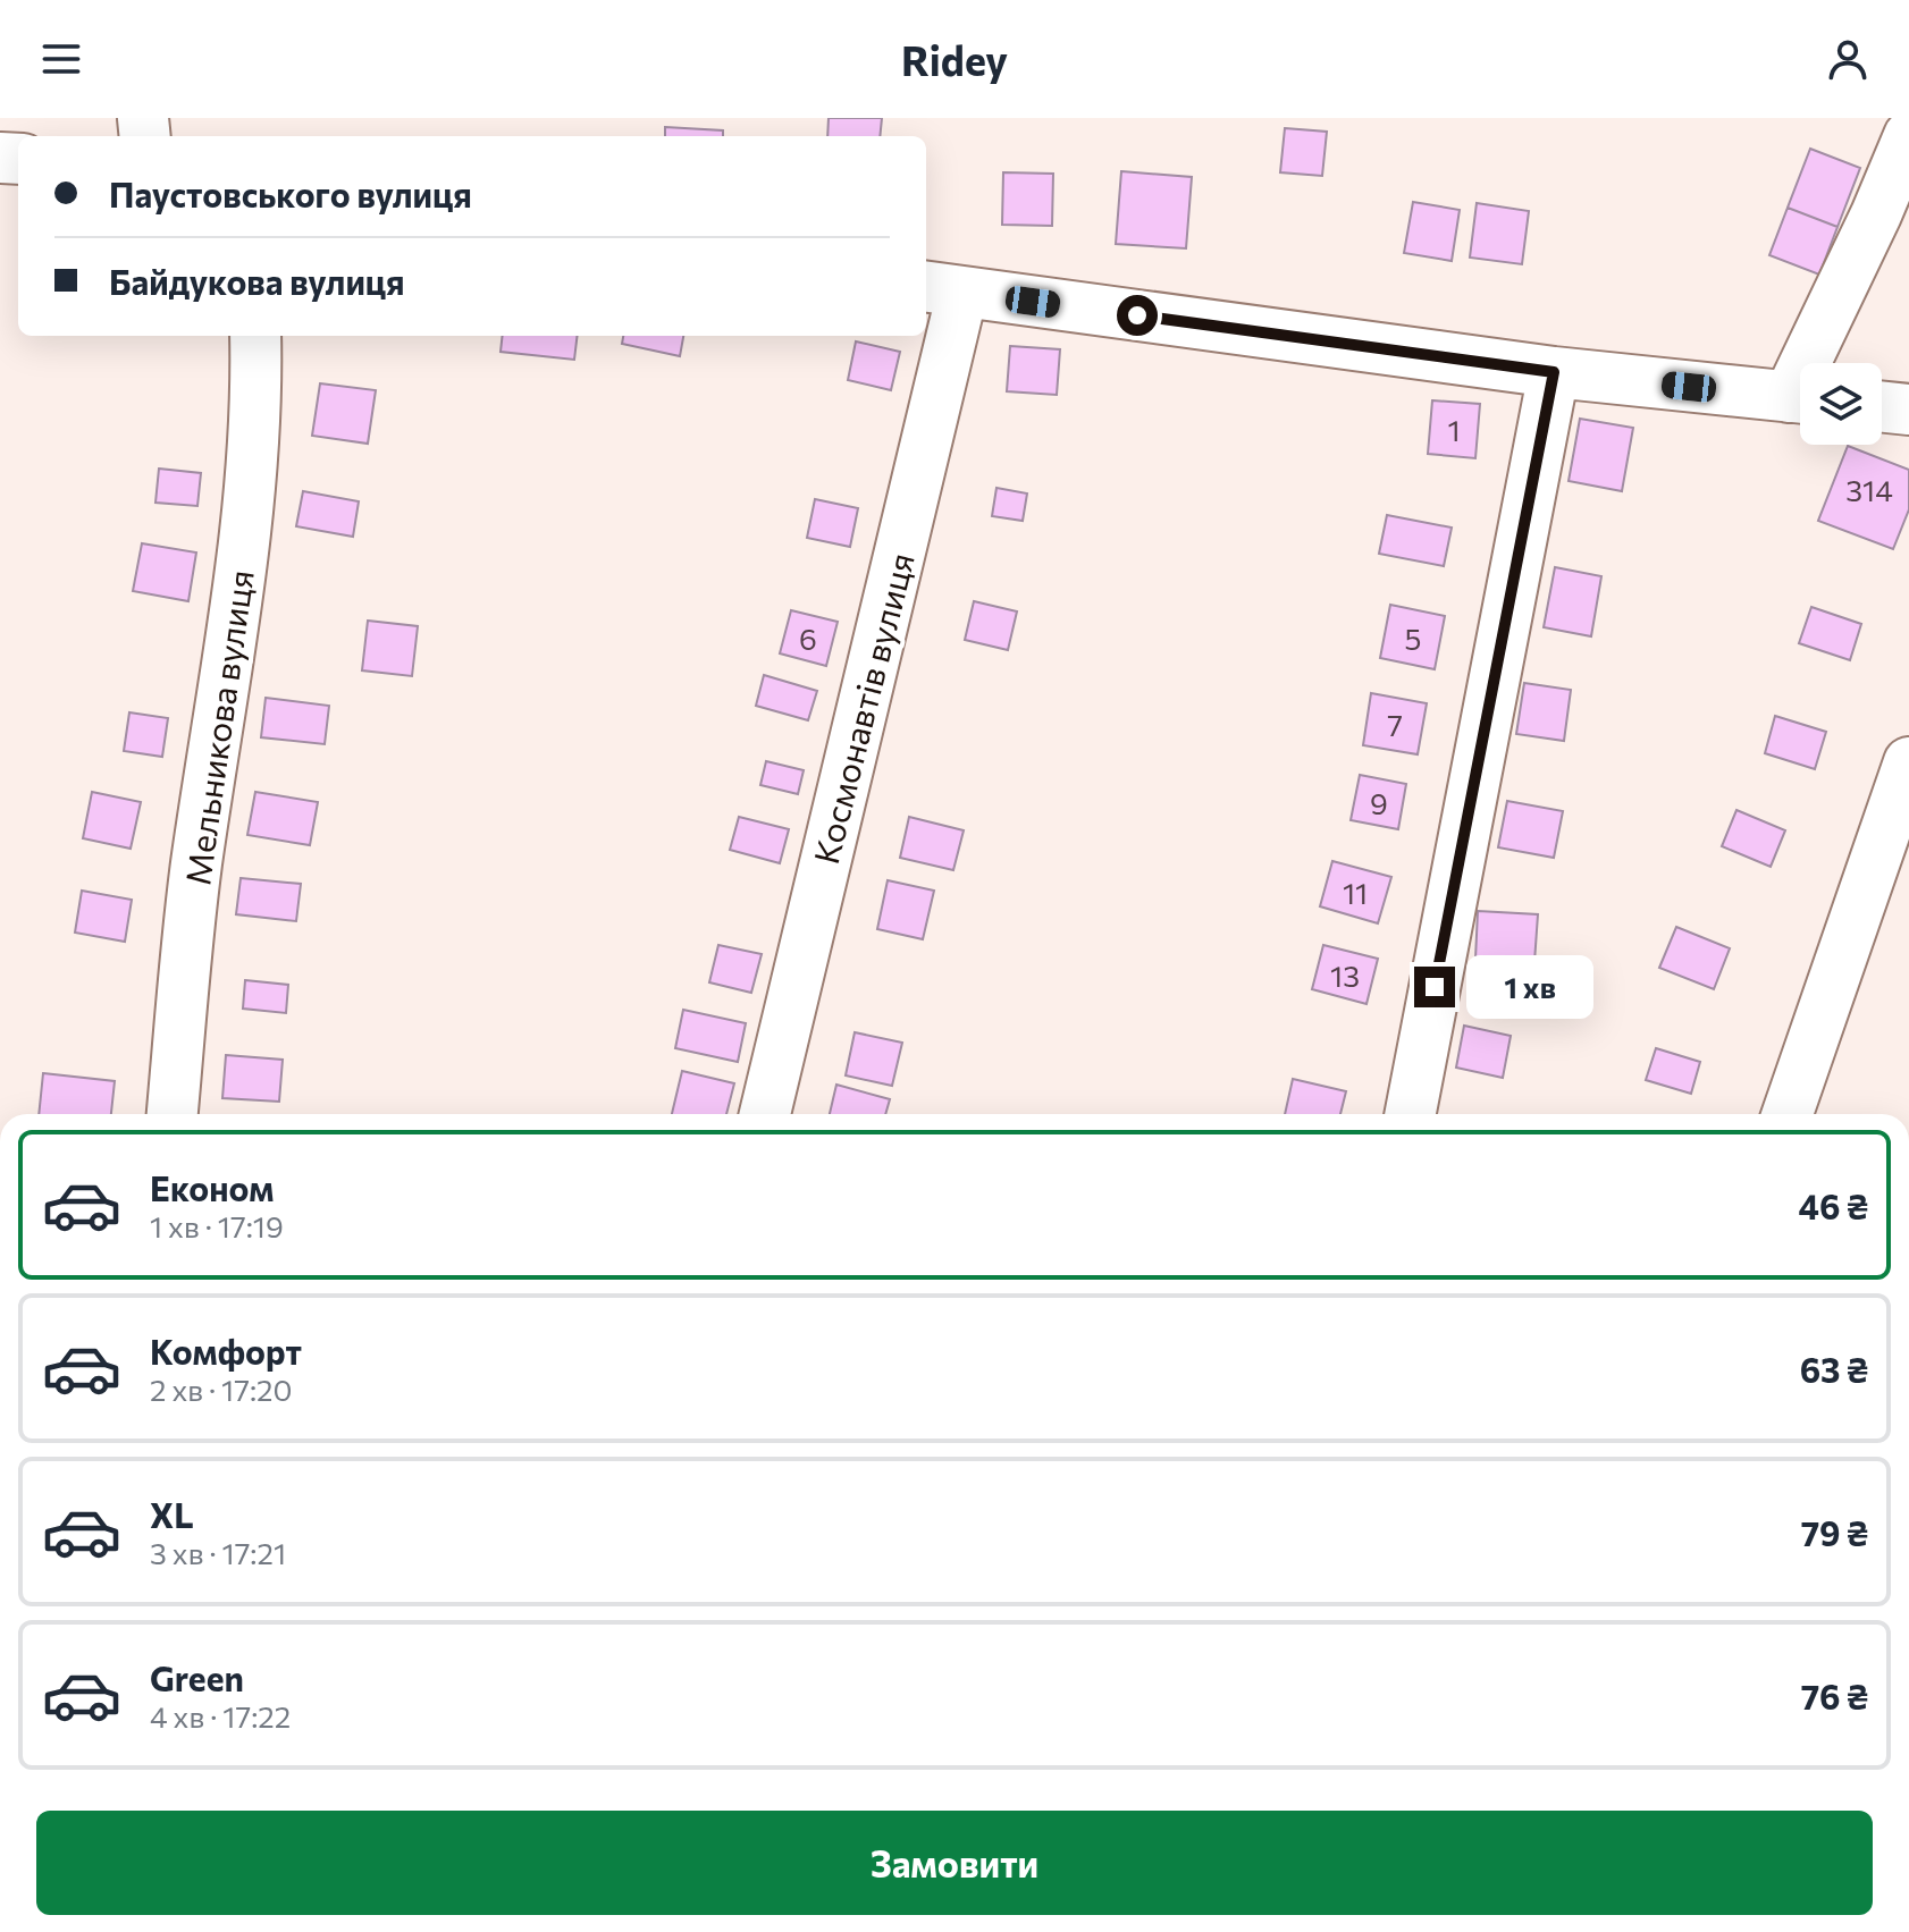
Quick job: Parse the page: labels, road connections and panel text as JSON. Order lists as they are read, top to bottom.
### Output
{
  "streets": {
    "street": ["Космонавтів вулиця", "Мельникова вулиця"]
  },
  "house_numbers": [
    "1",
    "314",
    "6",
    "5",
    "7",
    "9",
    "11",
    "13"
  ],
  "page": {
    "header": "Ridey",
    "banner": ["Паустовського вулиця", "Байдукова вулиця"],
    "bubble": "1 хв",
    "list": [
      {
        "name": "Економ",
        "note": "1 хв · 17:19",
        "value": "46 ₴"
      },
      {
        "name": "Комфорт",
        "note": "2 хв · 17:20",
        "value": "63 ₴"
      },
      {
        "name": "XL",
        "note": "3 хв · 17:21",
        "value": "79 ₴"
      },
      {
        "name": "Green",
        "note": "4 хв · 17:22",
        "value": "76 ₴"
      }
    ],
    "buttons": "Замовити"
  }
}
